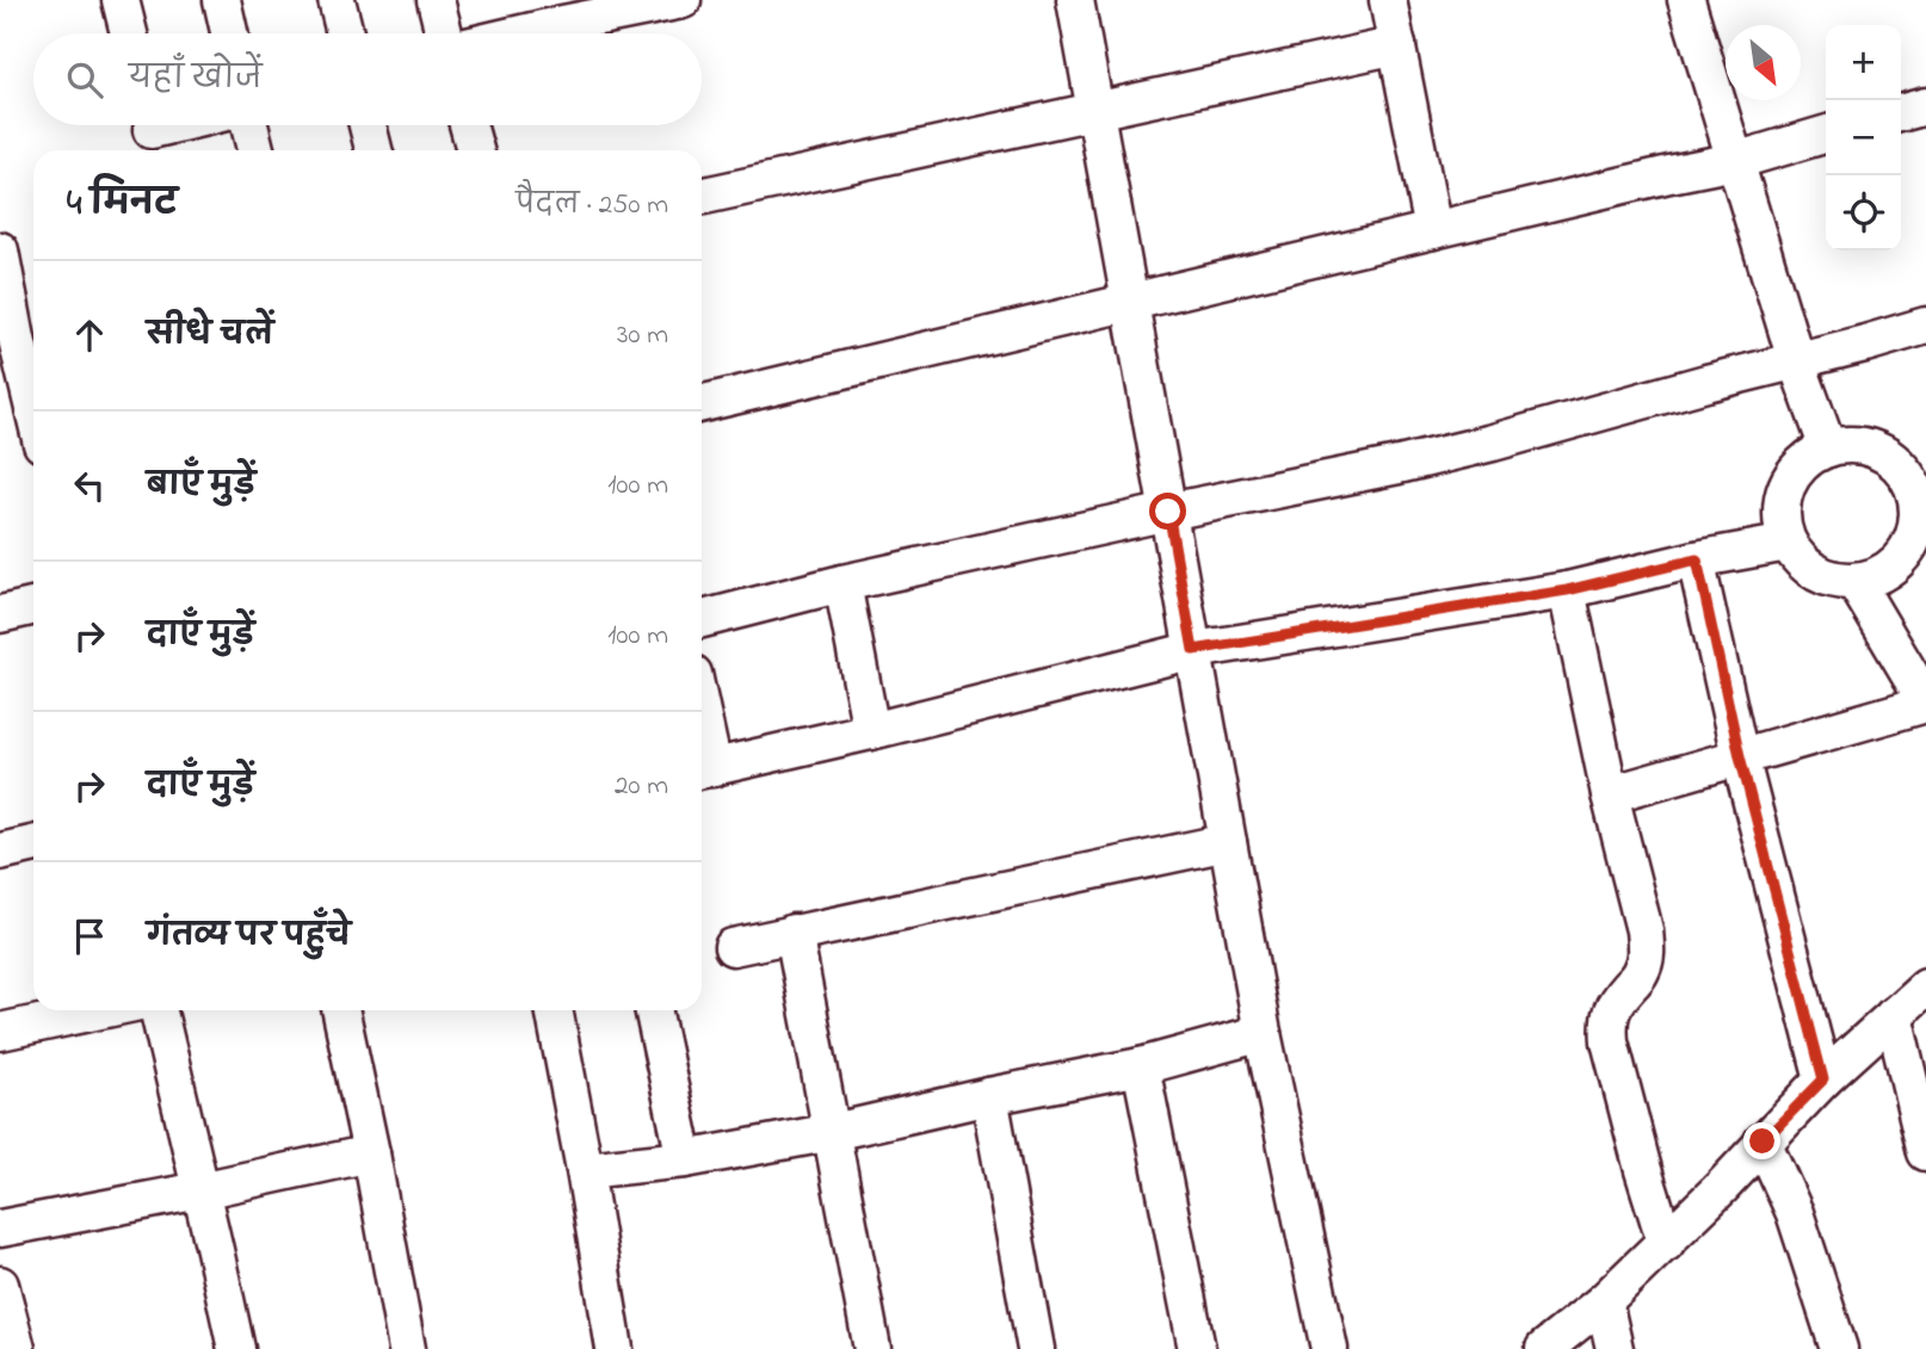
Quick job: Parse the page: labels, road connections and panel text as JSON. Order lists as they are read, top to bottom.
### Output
{
  "north": "bottom right",
  "page": {
    "map_buttons": ["+", "−"],
    "search": "यहाँ खोजें",
    "heading": ["4 मिनट", "पैदल · 250 m"],
    "list": [
      ["सीधे चलें", "30 m"],
      ["बाएँ मुड़ें", "100 m"],
      ["दाएँ मुड़ें", "100 m"],
      ["दाएँ मुड़ें", "20 m"],
      "गंतव्य पर पहुँचे"
    ]
  }
}
